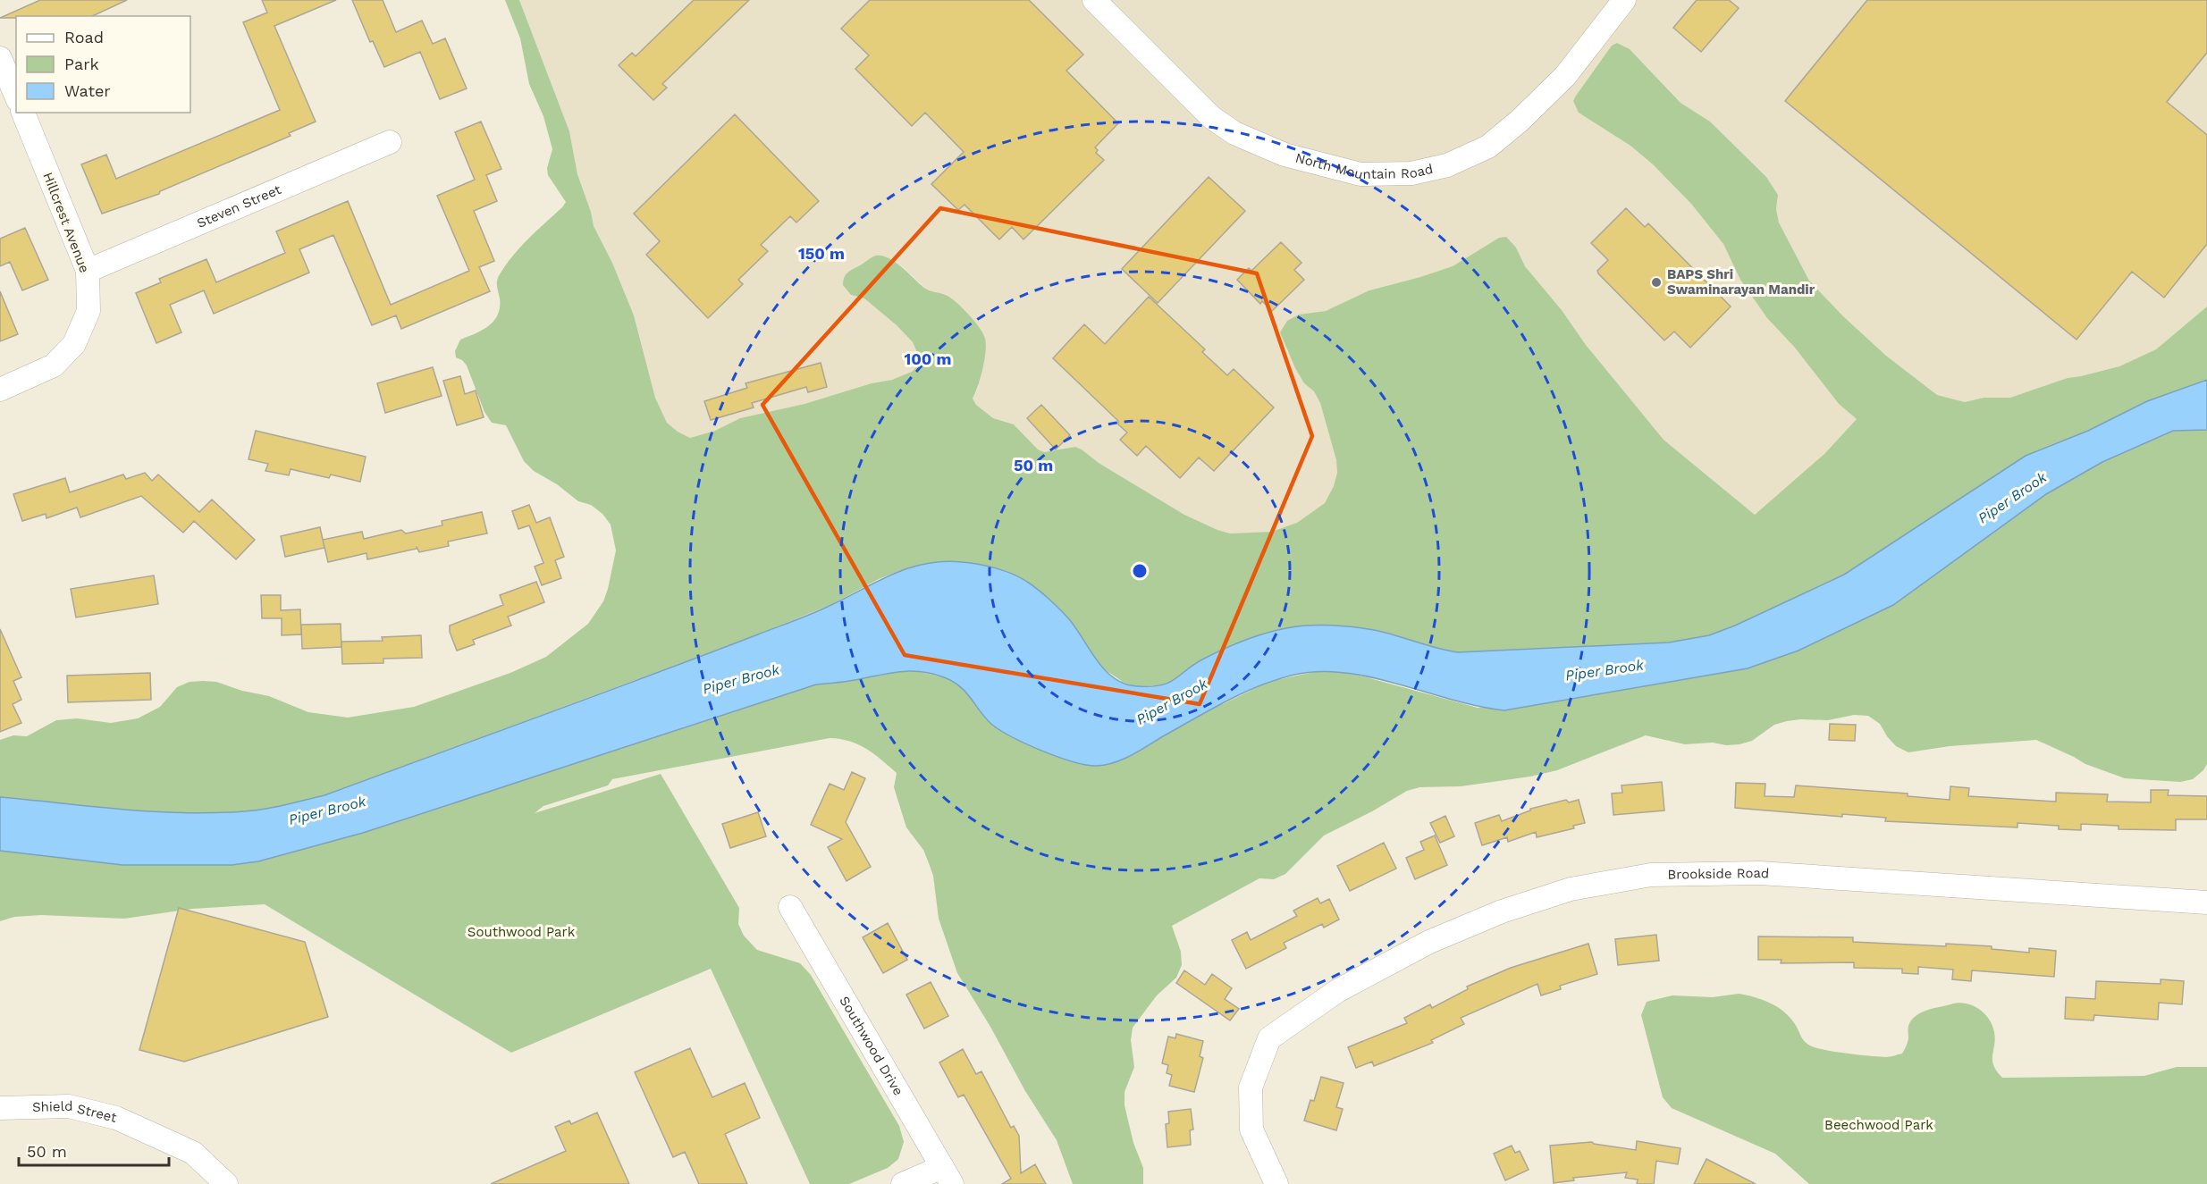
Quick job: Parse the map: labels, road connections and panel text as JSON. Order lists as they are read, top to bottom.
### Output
{
  "streets": {
    "street": [
      "North Mountain Road",
      "Steven Street",
      "Hillcrest Avenue",
      "Brookside Road",
      "Southwood Drive",
      "Shield Street"
    ]
  },
  "crossings": [
    ["Steven Street", "Hillcrest Avenue"]
  ],
  "water": ["Piper Brook"],
  "parks": ["Southwood Park", "Beechwood Park"],
  "places": ["BAPS Shri Swaminarayan Mandir"],
  "legend": ["Road", "Park", "Water"],
  "scale_bar": "50 m",
  "rings": ["150 m", "100 m", "50 m"]
}
